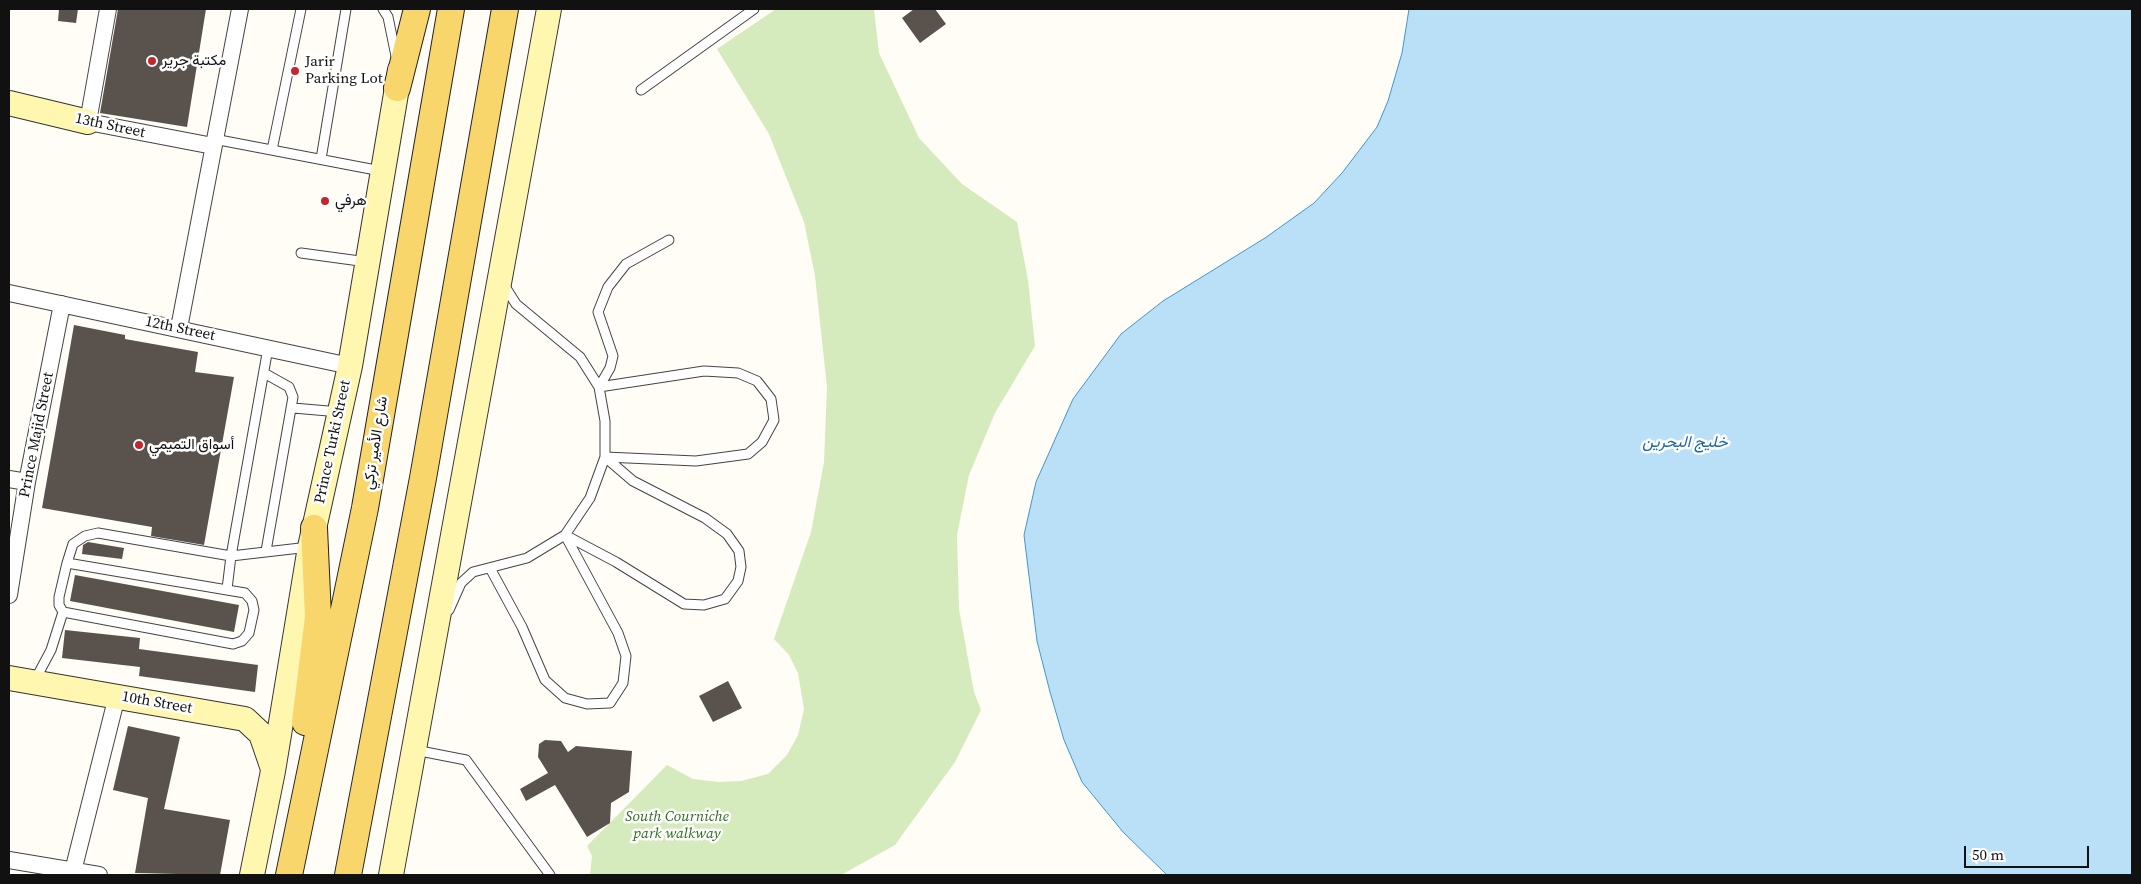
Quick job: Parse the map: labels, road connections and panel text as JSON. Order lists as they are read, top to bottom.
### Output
{
  "streets": {
    "main road": ["شارع الأمير تركي"],
    "street": [
      "13th Street",
      "12th Street",
      "Prince Majid Street",
      "Prince Turki Street",
      "10th Street"
    ]
  },
  "crossings": [
    ["12th Street", "Prince Majid Street"],
    ["12th Street", "Prince Turki Street"],
    ["Prince Turki Street", "10th Street"]
  ],
  "water": ["خليج البحرين"],
  "parks": ["South Courniche park walkway"],
  "places": [
    "مكتبة جرير",
    "Jarir Parking Lot",
    "هرفي",
    "أسواق التميمي"
  ],
  "scale_bar": "50 m"
}
